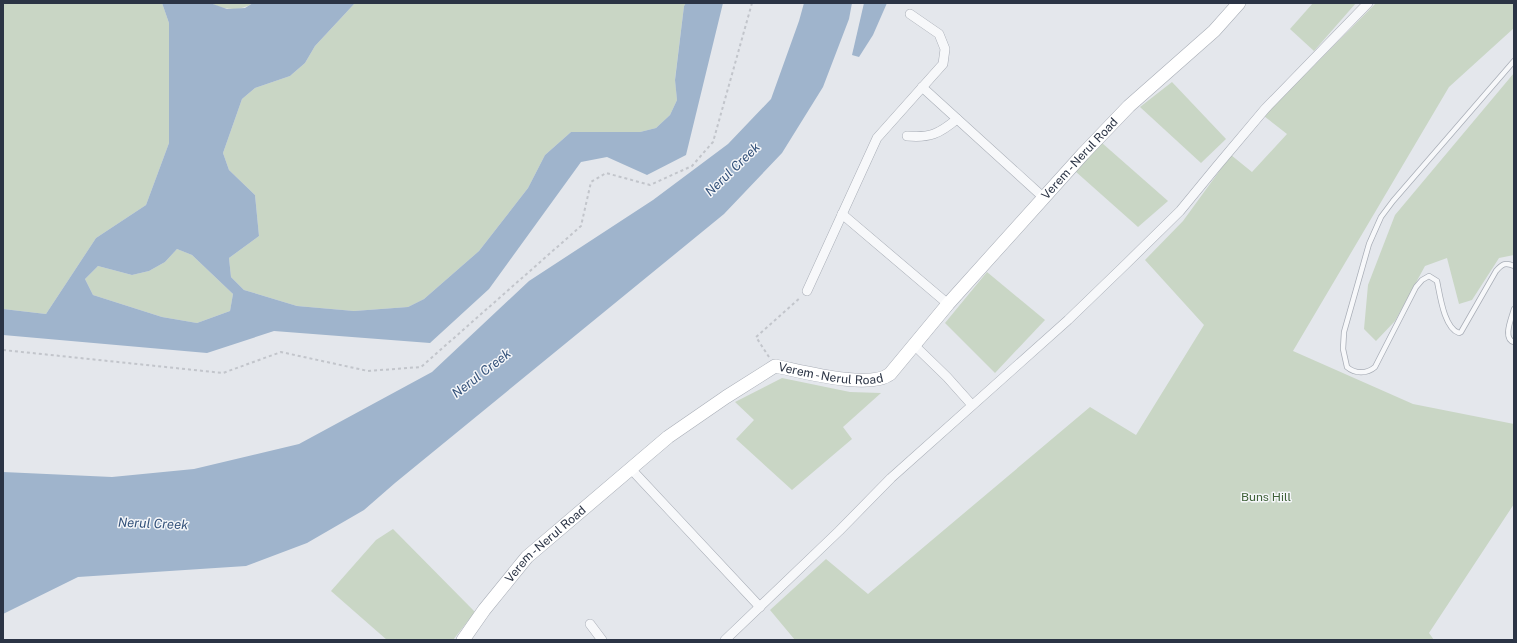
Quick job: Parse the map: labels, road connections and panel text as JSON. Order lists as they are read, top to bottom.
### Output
{
  "streets": {
    "main road": ["Verem - Nerul Road"]
  },
  "water": ["Nerul Creek"],
  "parks": ["Buns Hill"]
}
